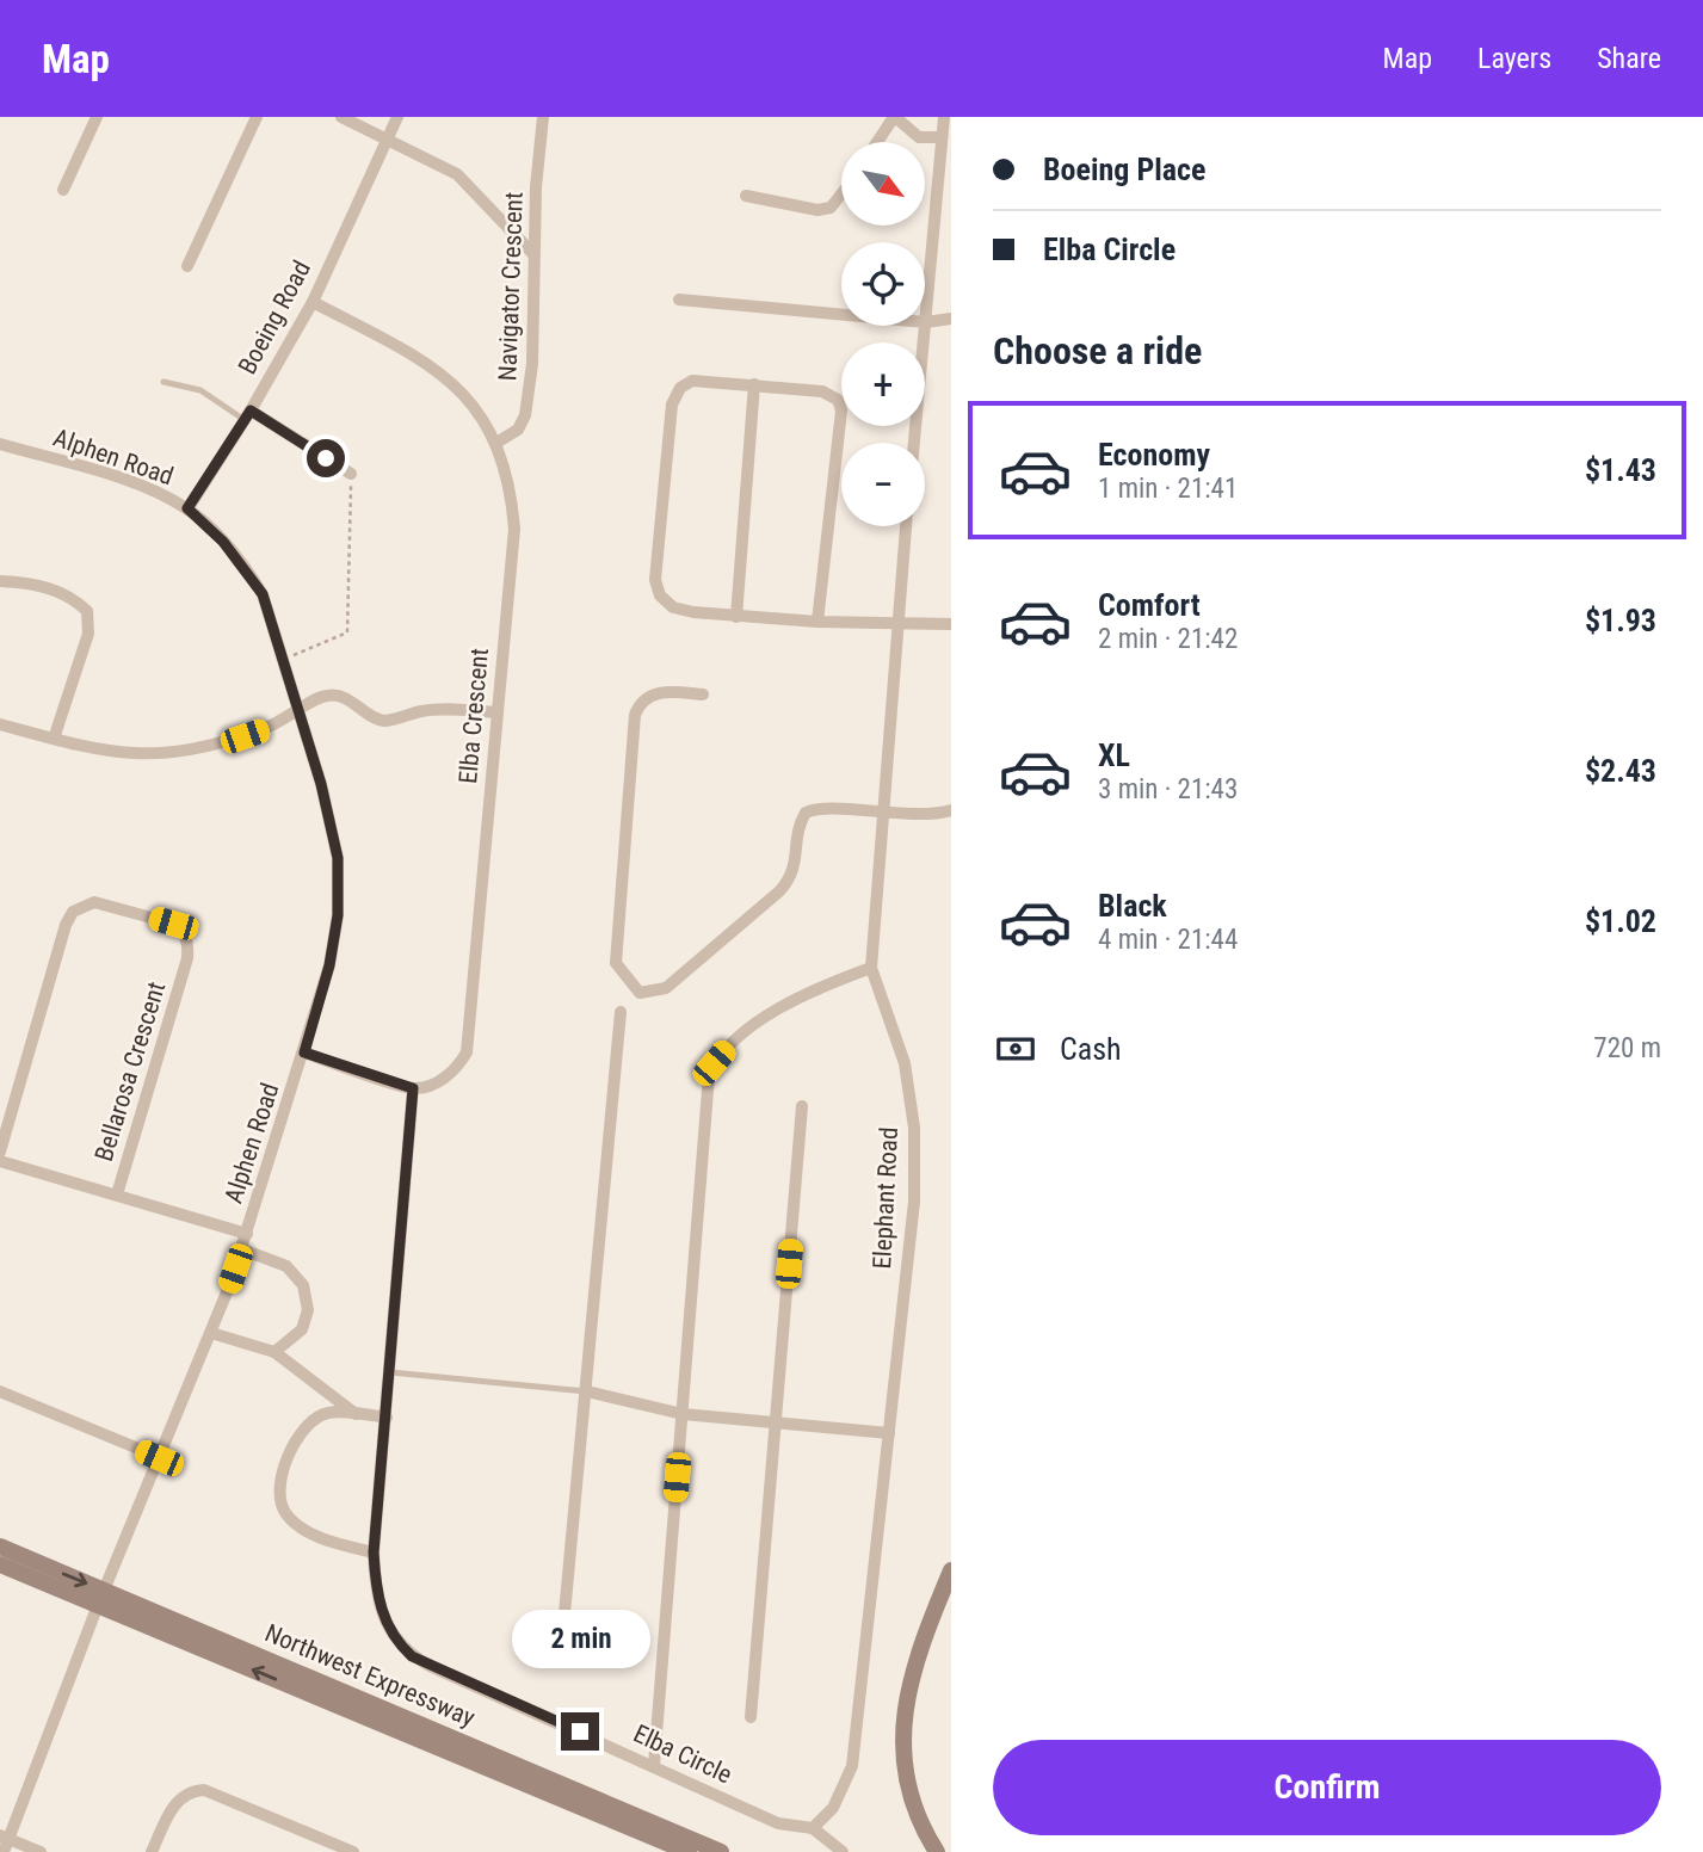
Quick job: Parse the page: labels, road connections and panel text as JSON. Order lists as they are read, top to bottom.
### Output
{
  "streets": {
    "main road": ["Northwest Expressway"],
    "street": [
      "Navigator Crescent",
      "Boeing Road",
      "Alphen Road",
      "Elba Crescent",
      "Bellarosa Crescent",
      "Elephant Road",
      "Elba Circle"
    ]
  },
  "crossings": [
    ["Navigator Crescent", "Elba Crescent"],
    ["Boeing Road", "Alphen Road"],
    ["Boeing Road", "Elba Crescent"],
    ["Alphen Road", "Northwest Expressway"],
    ["Elba Crescent", "Elba Circle"],
    ["Elephant Road", "Elba Circle"]
  ],
  "north": "bottom right",
  "page": {
    "header": "Map",
    "nav": ["Map", "Layers", "Share"],
    "banner": ["Boeing Place", "Elba Circle"],
    "map_buttons": ["+", "−"],
    "heading": "Choose a ride",
    "list": [
      {
        "name": "Economy",
        "note": "1 min · 21:41",
        "value": "$1.43"
      },
      {
        "name": "Comfort",
        "note": "2 min · 21:42",
        "value": "$1.93"
      },
      {
        "name": "XL",
        "note": "3 min · 21:43",
        "value": "$2.43"
      },
      {
        "name": "Black",
        "note": "4 min · 21:44",
        "value": "$1.02"
      }
    ],
    "pay": ["Cash", "720 m"],
    "bubble": "2 min",
    "buttons": "Confirm"
  }
}
